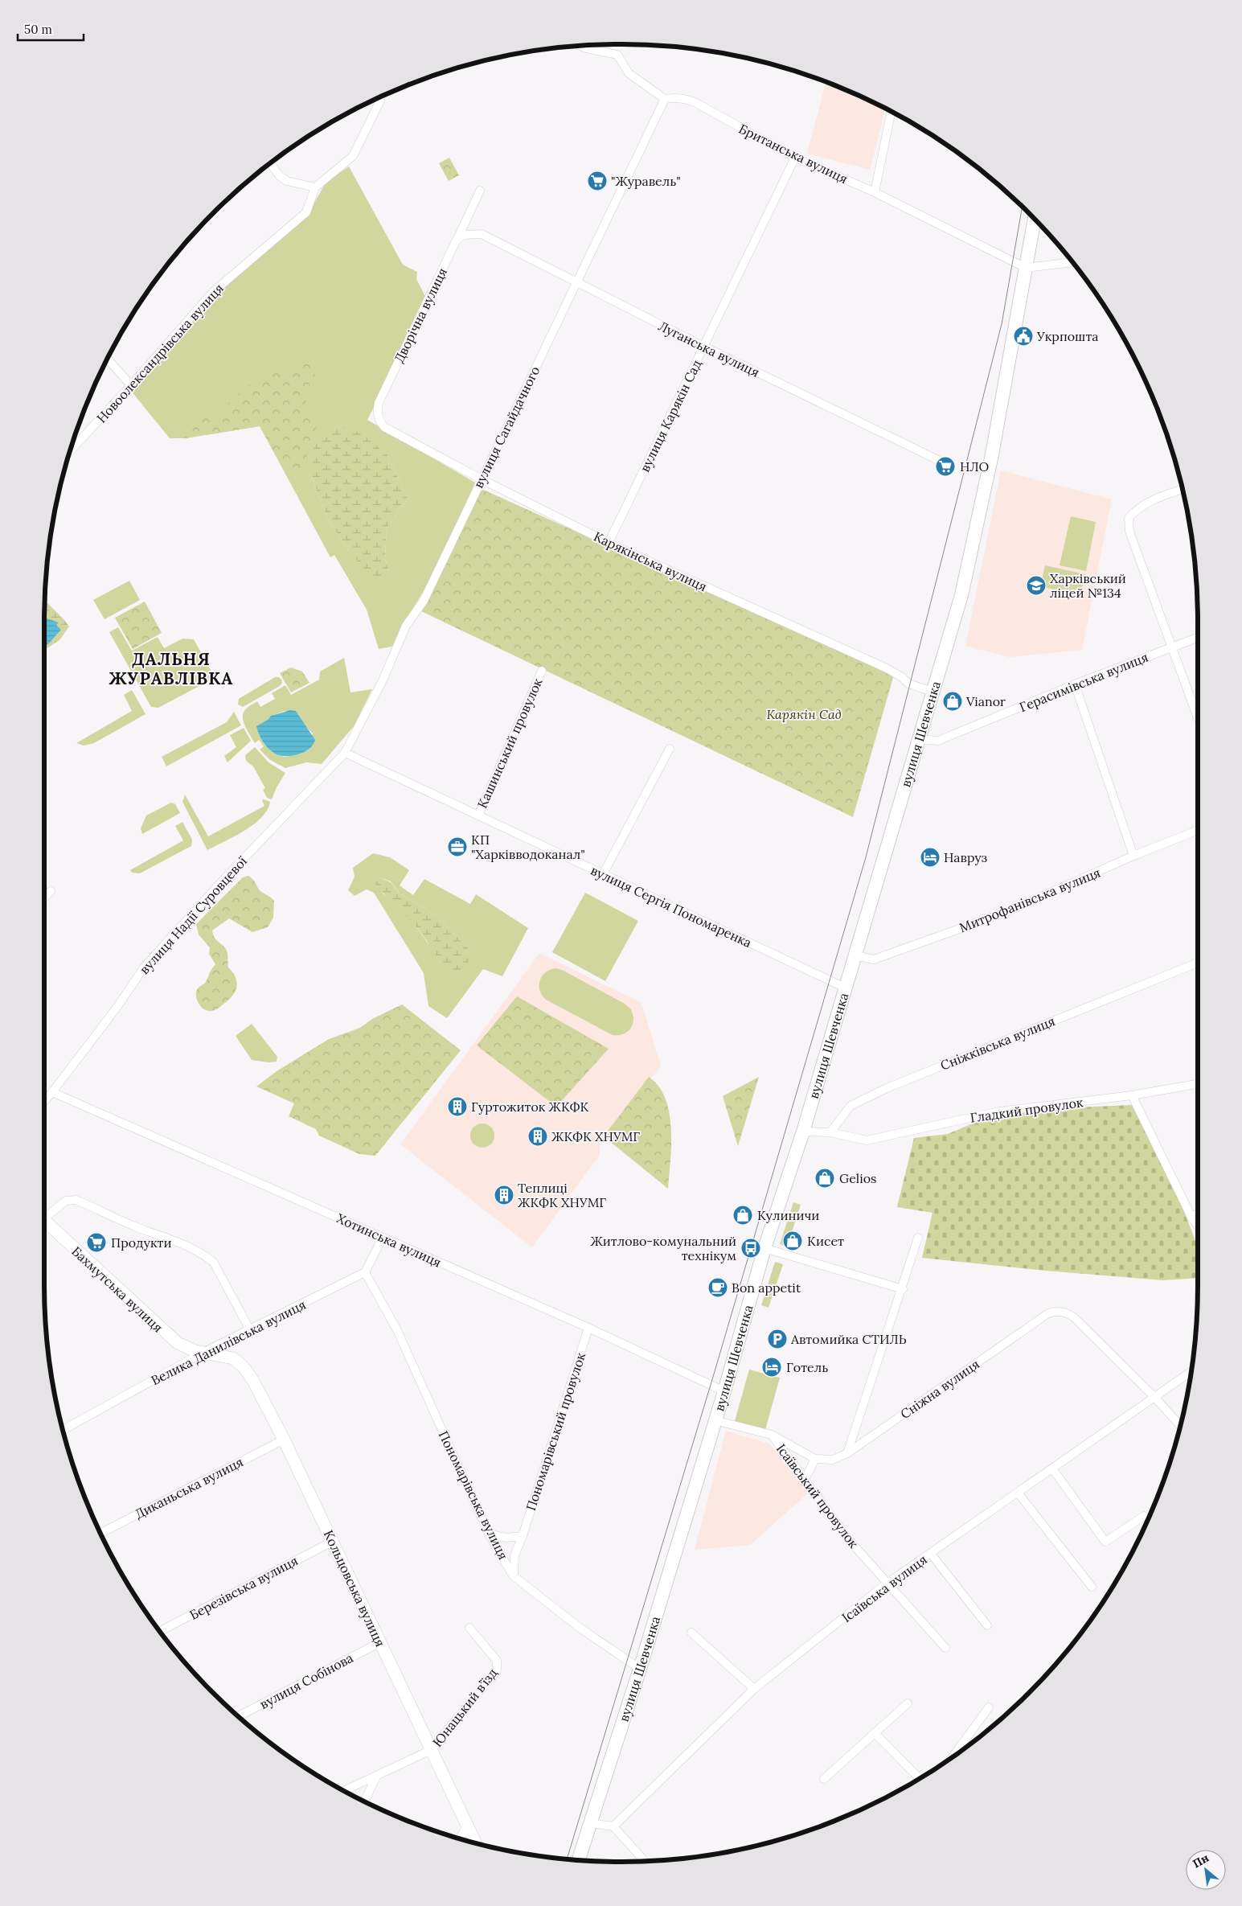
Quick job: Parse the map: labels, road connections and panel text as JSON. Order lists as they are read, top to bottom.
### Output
{
  "streets": {
    "main road": ["вулиця Шевченка"],
    "street": [
      "Британська вулиця",
      "Дворічна вулиця",
      "Луганська вулиця",
      "Новоолександрівська вулиця",
      "вулиця Карякін Сад",
      "вулиця Сагайдачного",
      "Карякінська вулиця",
      "Герасимівська вулиця",
      "Кашинський провулок",
      "Митрофанівська вулиця",
      "вулиця Сергія Пономаренка",
      "вулиця Надії Суровцевої",
      "Сніжківська вулиця",
      "Гладкий провулок",
      "Хотинська вулиця",
      "Бахмутська вулиця",
      "Велика Данилівська вулиця",
      "Сніжна вулиця",
      "Пономарівський провулок",
      "Диканьська вулиця",
      "Пономарівська вулиця",
      "Ісаївський провулок",
      "Березівська вулиця",
      "Кольцовська вулиця",
      "Ісаївська вулиця",
      "вулиця Собінова",
      "Юнацький в’їзд"
    ]
  },
  "crossings": [
    ["Британська вулиця", "вулиця Карякін Сад"],
    ["Британська вулиця", "вулиця Сагайдачного"],
    ["Британська вулиця", "вулиця Шевченка"],
    ["Дворічна вулиця", "Луганська вулиця"],
    ["Дворічна вулиця", "Карякінська вулиця"],
    ["Луганська вулиця", "вулиця Карякін Сад"],
    ["Луганська вулиця", "вулиця Сагайдачного"],
    ["вулиця Карякін Сад", "Карякінська вулиця"],
    ["вулиця Сагайдачного", "Карякінська вулиця"],
    ["вулиця Сагайдачного", "вулиця Сергія Пономаренка"],
    ["вулиця Сагайдачного", "вулиця Надії Суровцевої"],
    ["Карякінська вулиця", "вулиця Шевченка"],
    ["Герасимівська вулиця", "вулиця Шевченка"],
    ["вулиця Шевченка", "Митрофанівська вулиця"],
    ["вулиця Шевченка", "вулиця Сергія Пономаренка"],
    ["вулиця Шевченка", "Хотинська вулиця"],
    ["вулиця Шевченка", "Пономарівська вулиця"],
    ["вулиця Шевченка", "Ісаївський провулок"],
    ["Кашинський провулок", "вулиця Сергія Пономаренка"],
    ["вулиця Сергія Пономаренка", "вулиця Надії Суровцевої"],
    ["вулиця Надії Суровцевої", "Хотинська вулиця"],
    ["Сніжківська вулиця", "Гладкий провулок"],
    ["Хотинська вулиця", "Пономарівський провулок"],
    ["Бахмутська вулиця", "Велика Данилівська вулиця"],
    ["Бахмутська вулиця", "Кольцовська вулиця"],
    ["Велика Данилівська вулиця", "Пономарівська вулиця"],
    ["Велика Данилівська вулиця", "Кольцовська вулиця"],
    ["Сніжна вулиця", "Ісаївський провулок"],
    ["Сніжна вулиця", "Ісаївська вулиця"],
    ["Пономарівський провулок", "Пономарівська вулиця"],
    ["Диканьська вулиця", "Кольцовська вулиця"],
    ["Ісаївський провулок", "Ісаївська вулиця"],
    ["Березівська вулиця", "Кольцовська вулиця"],
    ["Кольцовська вулиця", "вулиця Собінова"],
    ["Кольцовська вулиця", "Юнацький в’їзд"]
  ],
  "districts": ["ДАЛЬНЯ ЖУРАВЛІВКА"],
  "parks": ["Карякін Сад"],
  "places": {
    "supermarket": ["\"Журавель\"", "НЛО", "Продукти"],
    "public building": ["Укрпошта"],
    "school or university": ["Харківський ліцей №134"],
    "shop": [
      "Vianor",
      "Gelios",
      "Кулиничи",
      "Кисет"
    ],
    "office": ["КП \"Харківводоканал\""],
    "hotel": ["Навруз", "Готель"],
    "building": ["Гуртожиток ЖКФК", "ЖКФК ХНУМГ", "Теплиці ЖКФК ХНУМГ"],
    "bus stop": ["Житлово-комунальний технікум"],
    "cafe": ["Bon appetit"],
    "parking": ["Автомийка СТИЛЬ"]
  },
  "scale_bar": "50 m",
  "north": "top left"
}
